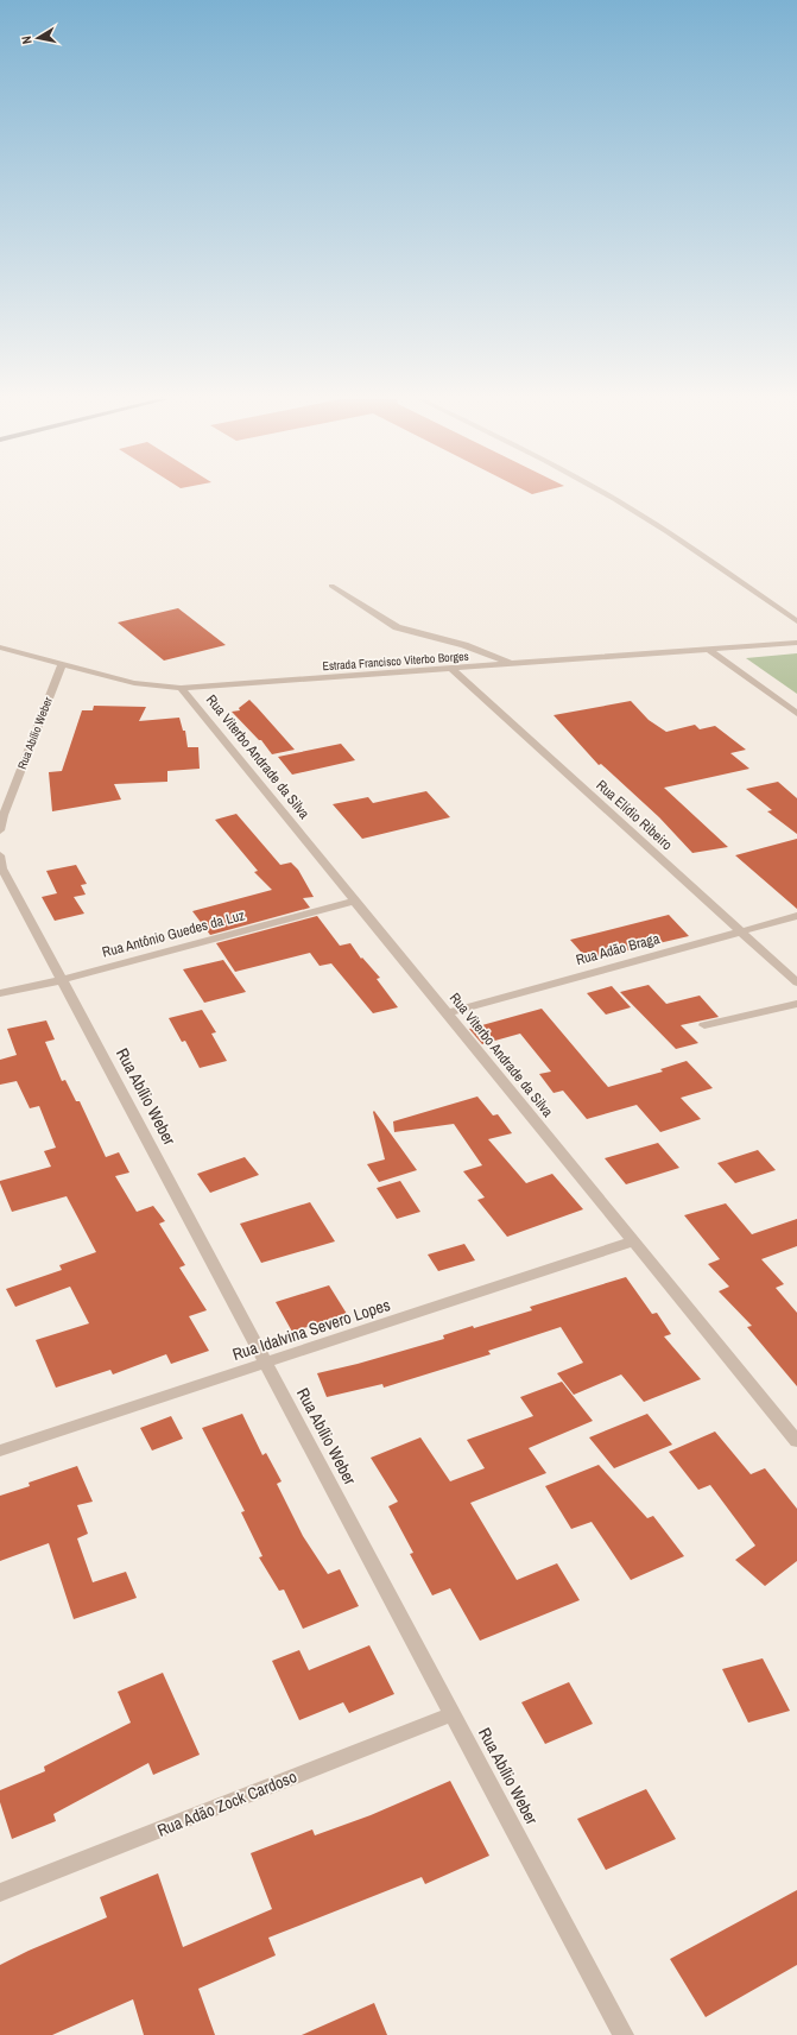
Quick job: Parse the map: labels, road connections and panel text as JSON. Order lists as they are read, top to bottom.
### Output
{
  "streets": {
    "street": [
      "Estrada Francisco Viterbo Borges",
      "Rua Abílio Weber",
      "Rua Viterbo Andrade da Silva",
      "Rua Elídio Ribeiro",
      "Rua Antônio Guedes da Luz",
      "Rua Adão Braga",
      "Rua Idalvina Severo Lopes",
      "Rua Adão Zock Cardoso"
    ]
  },
  "crossings": [
    ["Estrada Francisco Viterbo Borges", "Rua Abílio Weber"],
    ["Estrada Francisco Viterbo Borges", "Rua Viterbo Andrade da Silva"],
    ["Estrada Francisco Viterbo Borges", "Rua Elídio Ribeiro"],
    ["Rua Abílio Weber", "Rua Antônio Guedes da Luz"],
    ["Rua Abílio Weber", "Rua Idalvina Severo Lopes"],
    ["Rua Abílio Weber", "Rua Adão Zock Cardoso"],
    ["Rua Viterbo Andrade da Silva", "Rua Antônio Guedes da Luz"],
    ["Rua Viterbo Andrade da Silva", "Rua Adão Braga"],
    ["Rua Viterbo Andrade da Silva", "Rua Idalvina Severo Lopes"],
    ["Rua Elídio Ribeiro", "Rua Adão Braga"]
  ],
  "north": "left"
}
